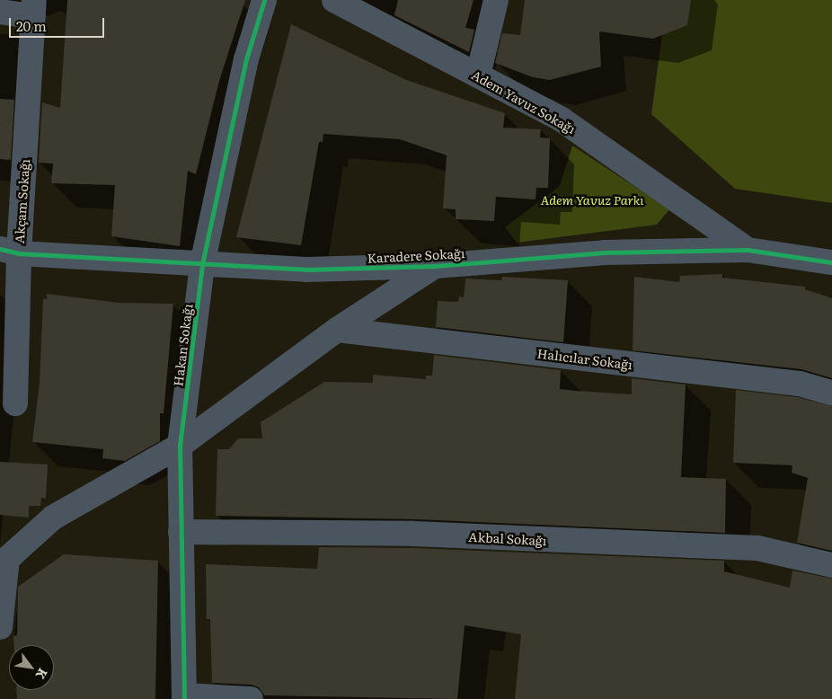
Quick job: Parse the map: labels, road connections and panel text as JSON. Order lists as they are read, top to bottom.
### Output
{
  "streets": {
    "street": [
      "Adem Yavuz Sokağı",
      "Akçam Sokağı",
      "Karadere Sokağı",
      "Hakan Sokağı",
      "Halıcılar Sokağı",
      "Akbal Sokağı"
    ]
  },
  "crossings": [
    ["Adem Yavuz Sokağı", "Karadere Sokağı"],
    ["Akçam Sokağı", "Karadere Sokağı"],
    ["Karadere Sokağı", "Hakan Sokağı"],
    ["Hakan Sokağı", "Akbal Sokağı"]
  ],
  "parks": ["Adem Yavuz Parkı"],
  "scale_bar": "20 m",
  "north": "bottom right"
}
